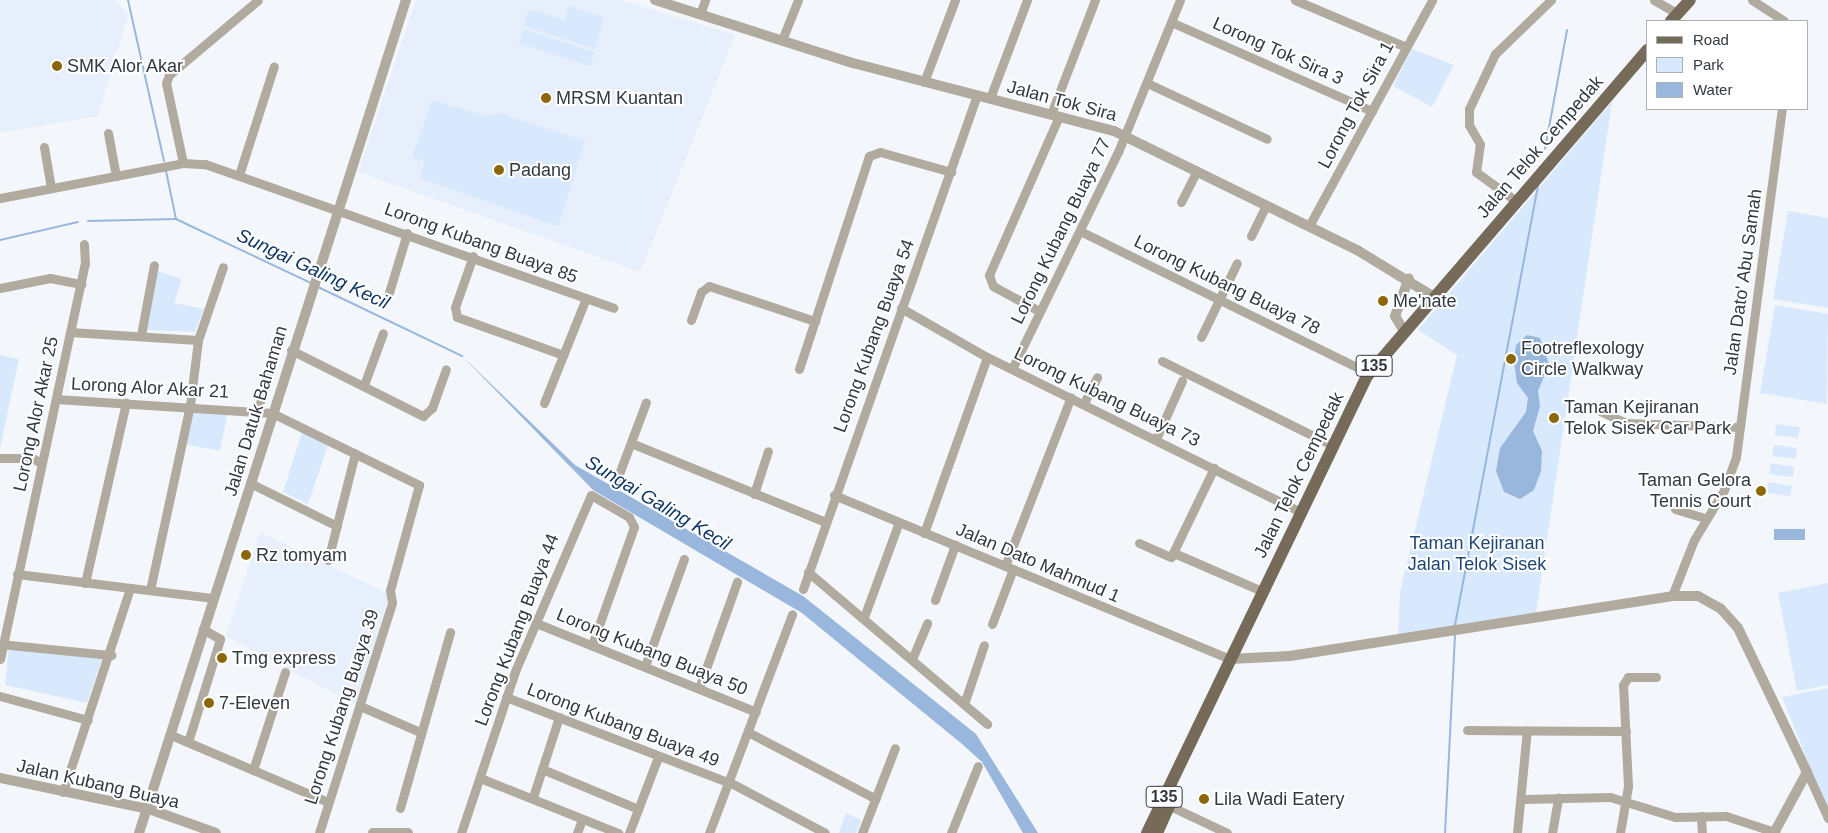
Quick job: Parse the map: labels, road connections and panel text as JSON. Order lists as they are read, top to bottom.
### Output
{
  "streets": {
    "main road": ["Jalan Telok Cempedak", "135"],
    "street": [
      "Lorong Tok Sira 3",
      "Jalan Tok Sira",
      "Lorong Tok Sira 1",
      "Lorong Kubang Buaya 77",
      "Lorong Kubang Buaya 85",
      "Jalan Dato' Abu Samah",
      "Lorong Kubang Buaya 78",
      "Lorong Kubang Buaya 54",
      "Lorong Alor Akar 21",
      "Lorong Kubang Buaya 73",
      "Jalan Datuk Bahaman",
      "Lorong Alor Akar 25",
      "Jalan Dato Mahmud 1",
      "Lorong Kubang Buaya 44",
      "Lorong Kubang Buaya 50",
      "Lorong Kubang Buaya 39",
      "Lorong Kubang Buaya 49",
      "Jalan Kubang Buaya"
    ]
  },
  "crossings": [
    ["Lorong Tok Sira 3", "Lorong Tok Sira 1"],
    ["Lorong Tok Sira 3", "Lorong Kubang Buaya 77"],
    ["Jalan Tok Sira", "Lorong Tok Sira 1"],
    ["Jalan Tok Sira", "Jalan Telok Cempedak"],
    ["Jalan Tok Sira", "Lorong Kubang Buaya 77"],
    ["Jalan Tok Sira", "Lorong Kubang Buaya 54"],
    ["Jalan Telok Cempedak", "Lorong Kubang Buaya 73"],
    ["Jalan Telok Cempedak", "Jalan Dato Mahmud 1"],
    ["Lorong Kubang Buaya 77", "Lorong Kubang Buaya 78"],
    ["Lorong Kubang Buaya 77", "Lorong Kubang Buaya 73"],
    ["Lorong Kubang Buaya 85", "Jalan Datuk Bahaman"],
    ["Lorong Kubang Buaya 54", "Lorong Kubang Buaya 73"],
    ["Lorong Kubang Buaya 54", "Jalan Dato Mahmud 1"],
    ["Lorong Alor Akar 21", "Jalan Datuk Bahaman"],
    ["Lorong Alor Akar 21", "Lorong Alor Akar 25"],
    ["Lorong Alor Akar 21", "Lorong Kubang Buaya 39"],
    ["Jalan Datuk Bahaman", "Jalan Kubang Buaya"],
    ["Lorong Kubang Buaya 44", "Lorong Kubang Buaya 50"],
    ["Lorong Kubang Buaya 44", "Lorong Kubang Buaya 49"]
  ],
  "water": ["Sungai Galing Kecil"],
  "parks": ["Taman Kejiranan Jalan Telok Sisek"],
  "places": [
    "SMK Alor Akar",
    "MRSM Kuantan",
    "Padang",
    "Me'nate",
    "Footreflexology Circle Walkway",
    "Taman Kejiranan Telok Sisek Car Park",
    "Taman Gelora Tennis Court",
    "Rz tomyam",
    "Tmg express",
    "7-Eleven",
    "Lila Wadi Eatery"
  ],
  "legend": ["Road", "Park", "Water"]
}
